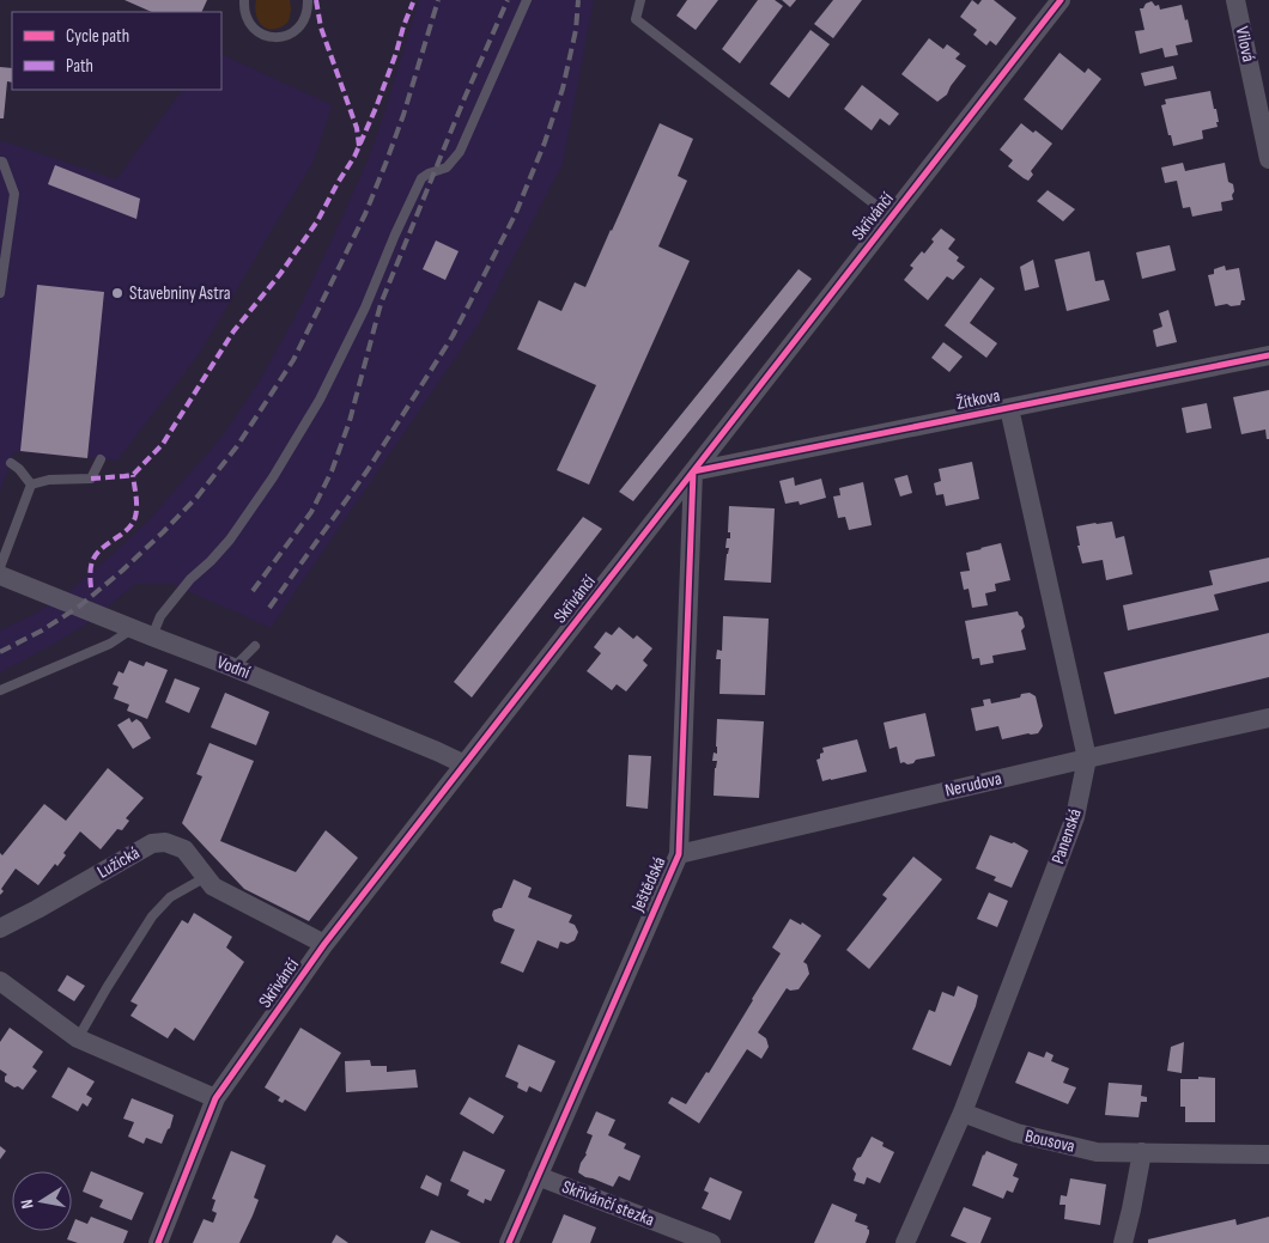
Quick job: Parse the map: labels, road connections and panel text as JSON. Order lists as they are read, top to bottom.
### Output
{
  "streets": {
    "street": [
      "Vilová",
      "Skřivánčí",
      "Žítkova",
      "Vodní",
      "Nerudova",
      "Panenská",
      "Lužická",
      "Ještědská",
      "Bousova",
      "Skřivánčí stezka"
    ]
  },
  "crossings": [
    ["Skřivánčí", "Žítkova"],
    ["Skřivánčí", "Vodní"],
    ["Skřivánčí", "Lužická"],
    ["Skřivánčí", "Ještědská"],
    ["Žítkova", "Panenská"],
    ["Žítkova", "Ještědská"],
    ["Nerudova", "Panenská"],
    ["Nerudova", "Ještědská"],
    ["Panenská", "Bousova"],
    ["Ještědská", "Skřivánčí stezka"]
  ],
  "places": ["Stavebniny Astra"],
  "legend": ["Cycle path", "Path"],
  "north": "left"
}
